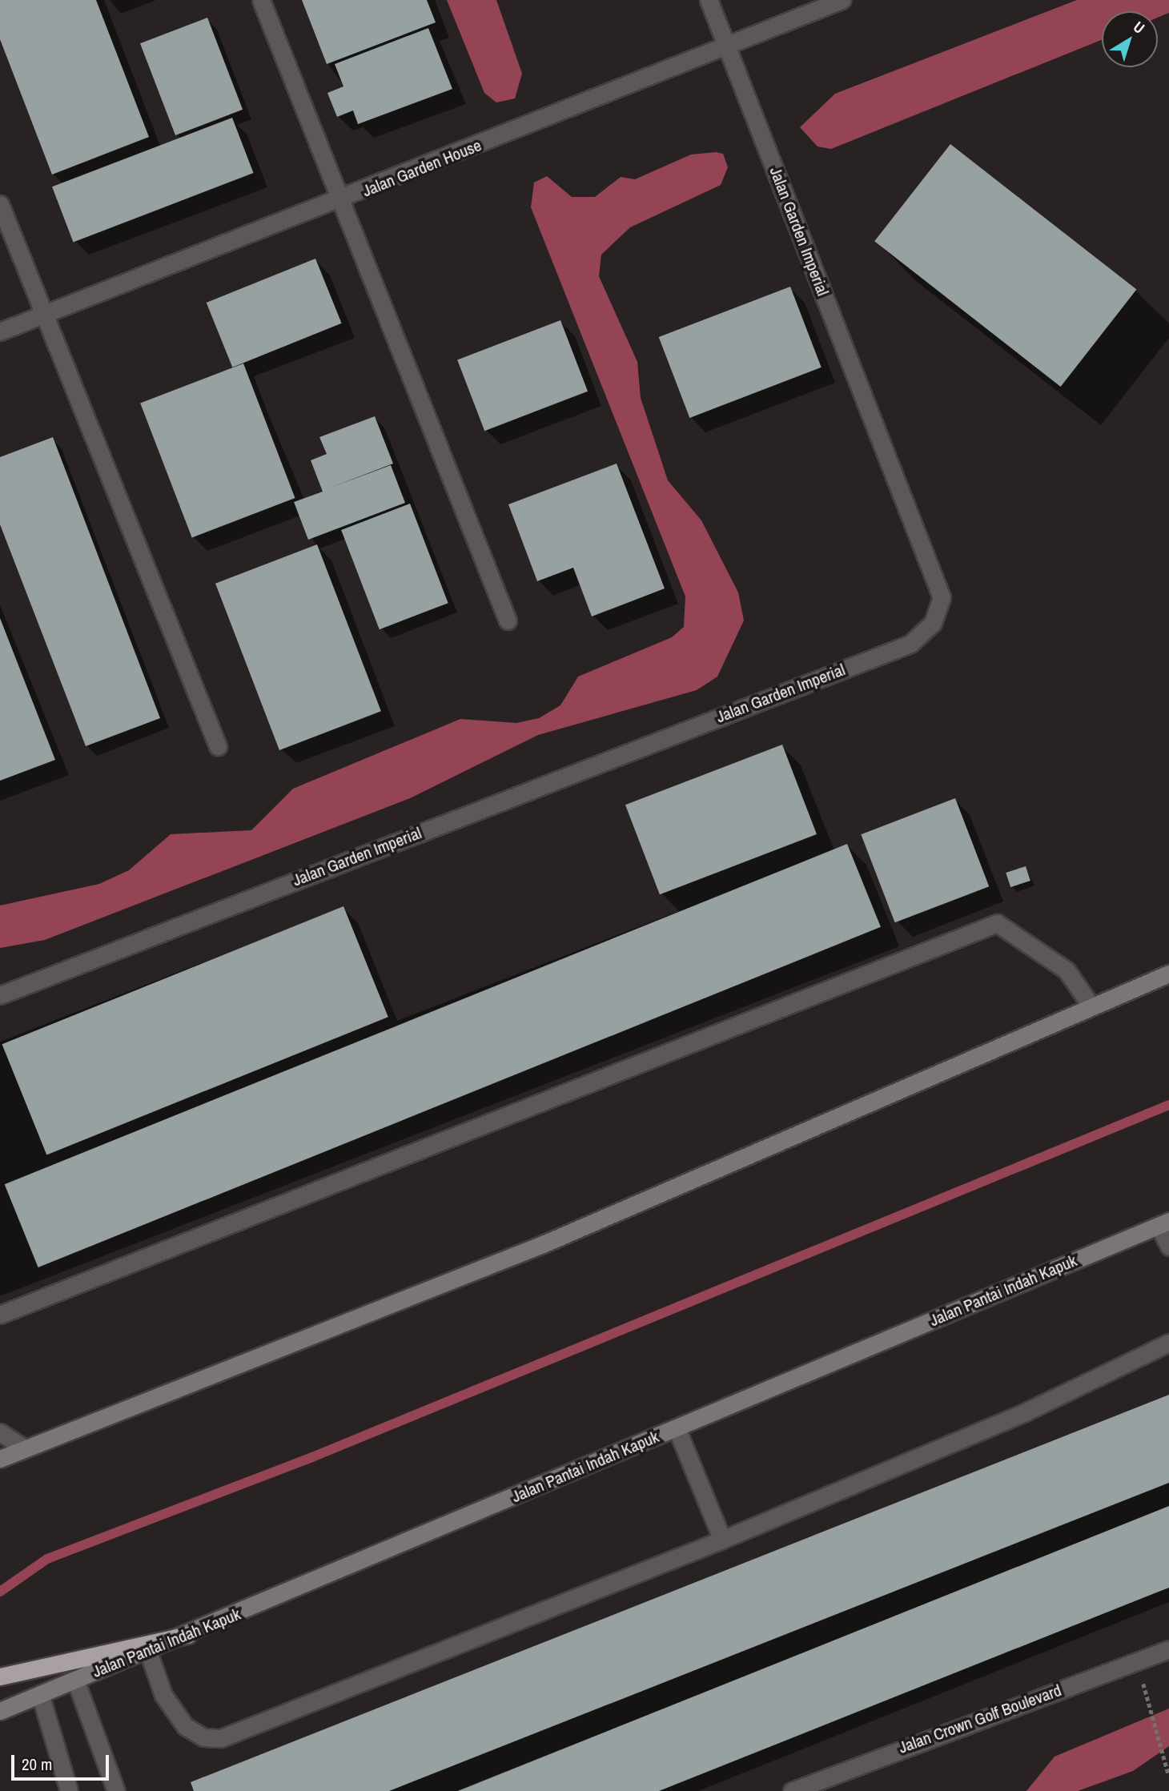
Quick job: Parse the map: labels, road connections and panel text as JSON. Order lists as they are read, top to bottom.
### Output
{
  "streets": {
    "main road": ["Jalan Pantai Indah Kapuk"],
    "street": ["Jalan Garden House", "Jalan Garden Imperial", "Jalan Crown Golf Boulevard"]
  },
  "crossings": [
    ["Jalan Garden House", "Jalan Garden Imperial"]
  ],
  "scale_bar": "20 m",
  "north": "top right"
}
